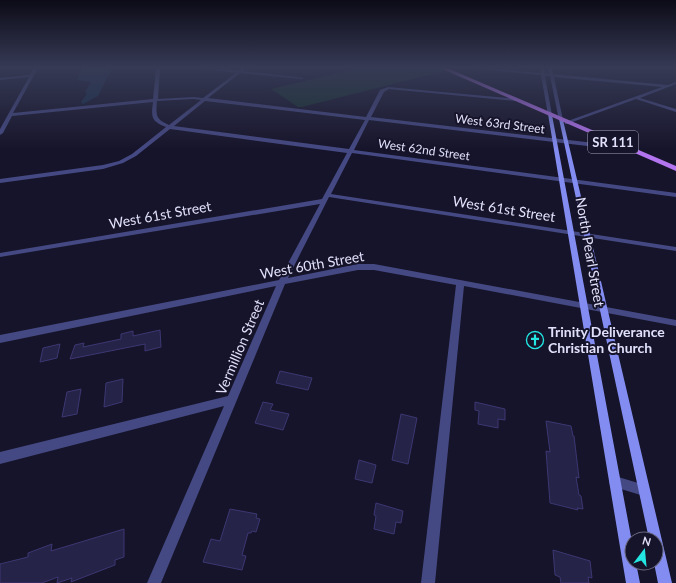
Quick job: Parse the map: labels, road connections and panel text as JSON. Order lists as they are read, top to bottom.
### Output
{
  "streets": {
    "main road": ["SR 111"],
    "street": [
      "West 63rd Street",
      "West 62nd Street",
      "West 61st Street",
      "North Pearl Street",
      "West 60th Street",
      "Vermillion Street"
    ]
  },
  "crossings": [
    ["West 63rd Street", "SR 111"],
    ["West 63rd Street", "North Pearl Street"],
    ["West 63rd Street", "Vermillion Street"],
    ["SR 111", "North Pearl Street"],
    ["SR 111", "Vermillion Street"],
    ["West 62nd Street", "North Pearl Street"],
    ["West 62nd Street", "Vermillion Street"],
    ["West 61st Street", "North Pearl Street"],
    ["West 61st Street", "Vermillion Street"],
    ["North Pearl Street", "West 60th Street"],
    ["West 60th Street", "Vermillion Street"]
  ],
  "places": {
    "church": ["Trinity Deliverance Christian Church"]
  },
  "north": "top"
}
